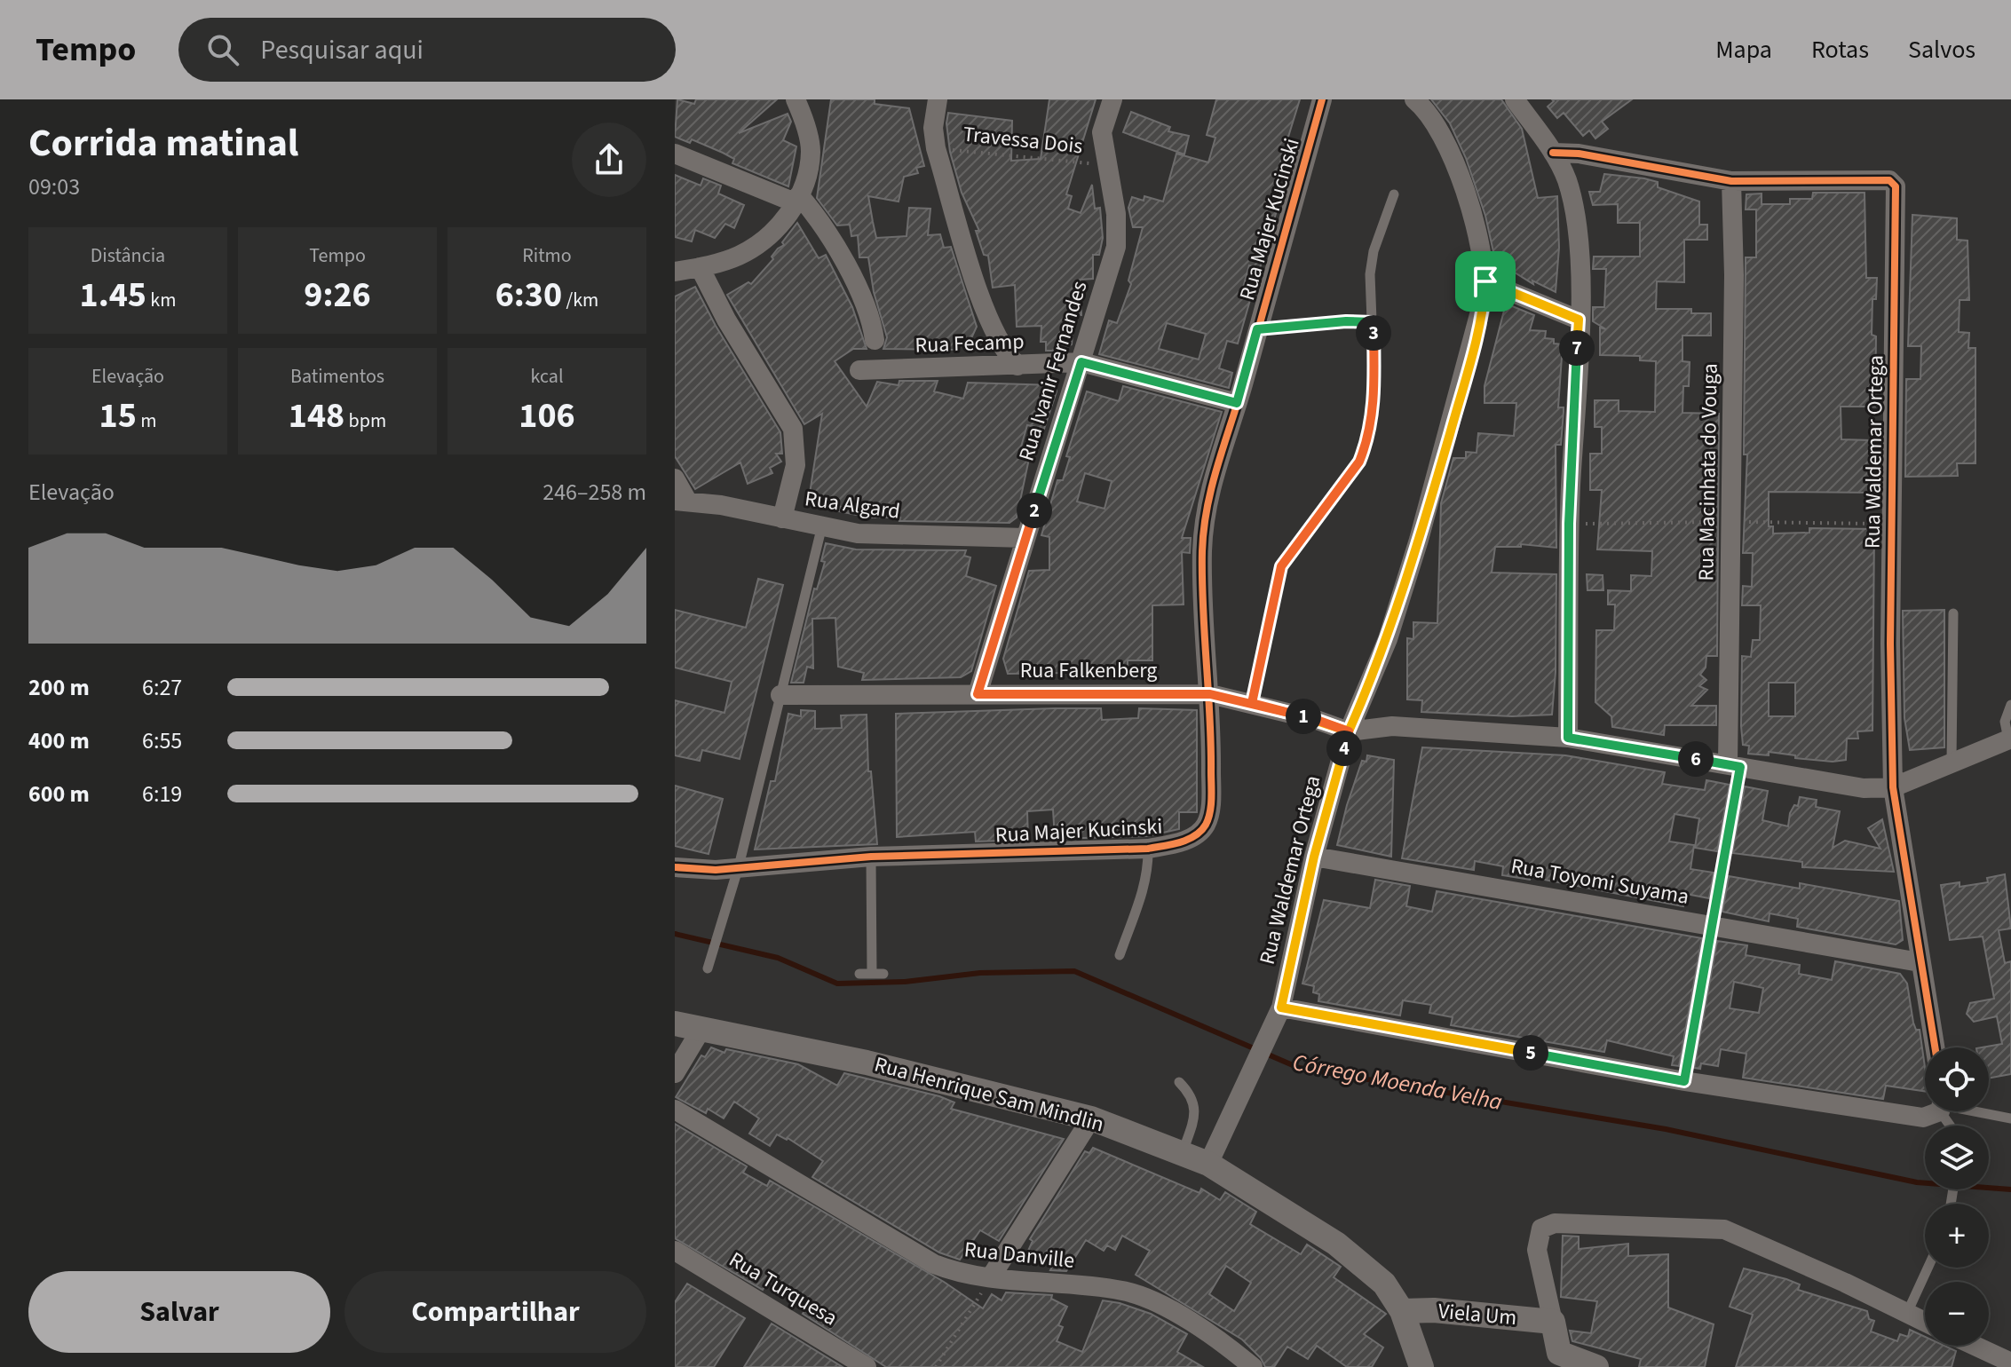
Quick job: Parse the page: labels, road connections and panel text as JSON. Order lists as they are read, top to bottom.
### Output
{
  "streets": {
    "street": [
      "Rua Majer Kucinski",
      "Rua Fecamp",
      "Rua Ivanir Fernandes",
      "Rua Waldemar Ortega",
      "Rua Macinhata do Vouga",
      "Rua Algard",
      "Rua Falkenberg",
      "Rua Toyomi Suyama",
      "Rua Henrique Sam Mindlin",
      "Rua Danville",
      "Rua Turquesa",
      "Viela Um"
    ],
    "path": ["Travessa Dois"]
  },
  "crossings": [
    ["Travessa Dois", "Rua Ivanir Fernandes"],
    ["Rua Majer Kucinski", "Rua Fecamp"],
    ["Rua Majer Kucinski", "Rua Falkenberg"],
    ["Rua Fecamp", "Rua Ivanir Fernandes"],
    ["Rua Ivanir Fernandes", "Rua Algard"],
    ["Rua Ivanir Fernandes", "Rua Falkenberg"],
    ["Rua Waldemar Ortega", "Rua Macinhata do Vouga"],
    ["Rua Waldemar Ortega", "Rua Falkenberg"],
    ["Rua Waldemar Ortega", "Rua Toyomi Suyama"],
    ["Rua Waldemar Ortega", "Rua Henrique Sam Mindlin"],
    ["Rua Henrique Sam Mindlin", "Viela Um"]
  ],
  "water": ["Córrego Moenda Velha"],
  "page": {
    "header": "Tempo",
    "search": "Pesquisar aqui",
    "nav": ["Mapa", "Rotas", "Salvos"],
    "heading": ["Corrida matinal", "09:03"],
    "stats": [
      ["Distância", "1.45 km"],
      ["Tempo", "9:26"],
      ["Ritmo", "6:30 /km"],
      ["Elevação", "15 m"],
      ["Batimentos", "148 bpm"],
      ["kcal", "106"]
    ],
    "pins": [
      "3",
      "7",
      "2",
      "1",
      "4",
      "6",
      "5"
    ],
    "chart": ["Elevação", "246–258 m"],
    "list": [
      {
        "name": "200 m",
        "note": "6:27"
      },
      {
        "name": "400 m",
        "note": "6:55"
      },
      {
        "name": "600 m",
        "note": "6:19"
      }
    ],
    "map_buttons": ["+", "−"],
    "buttons": ["Salvar", "Compartilhar"]
  }
}
